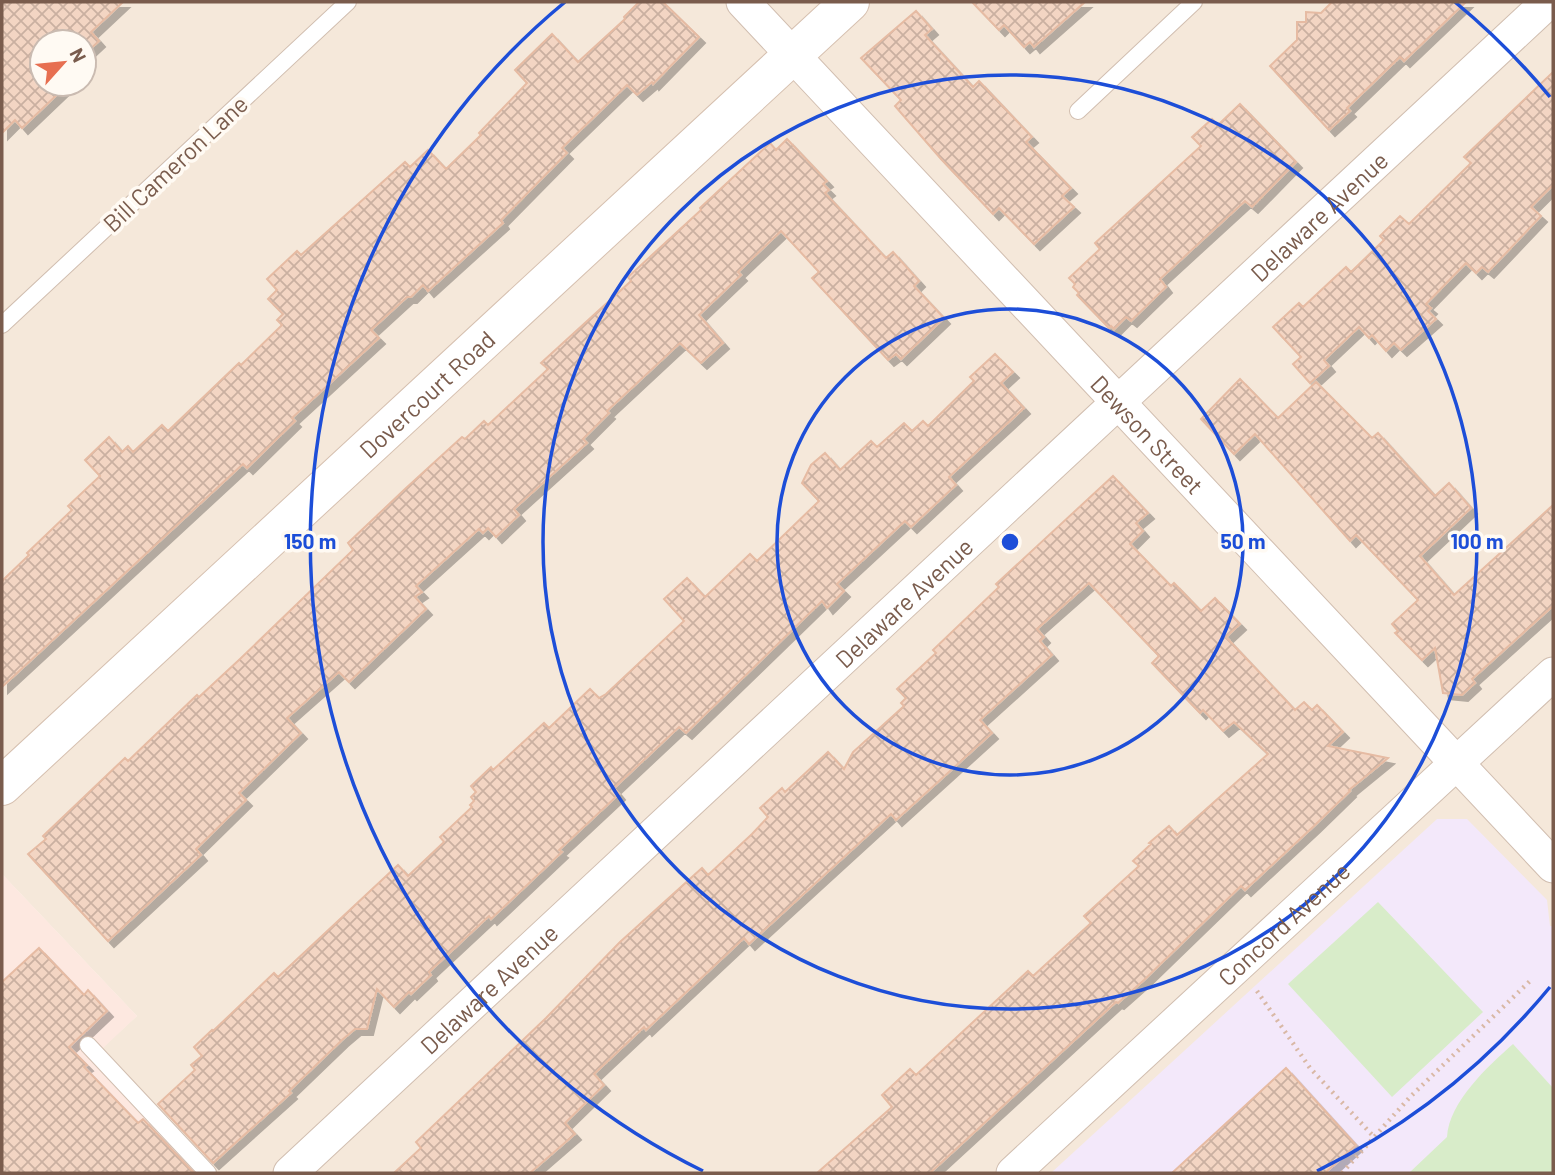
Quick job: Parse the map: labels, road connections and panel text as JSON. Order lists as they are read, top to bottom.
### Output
{
  "streets": {
    "street": [
      "Delaware Avenue",
      "Dovercourt Road",
      "Dewson Street",
      "Concord Avenue"
    ],
    "lane": ["Bill Cameron Lane"]
  },
  "crossings": [
    ["Delaware Avenue", "Dewson Street"],
    ["Dovercourt Road", "Dewson Street"],
    ["Dewson Street", "Concord Avenue"]
  ],
  "north": "top right",
  "rings": ["50 m", "100 m", "150 m"]
}
